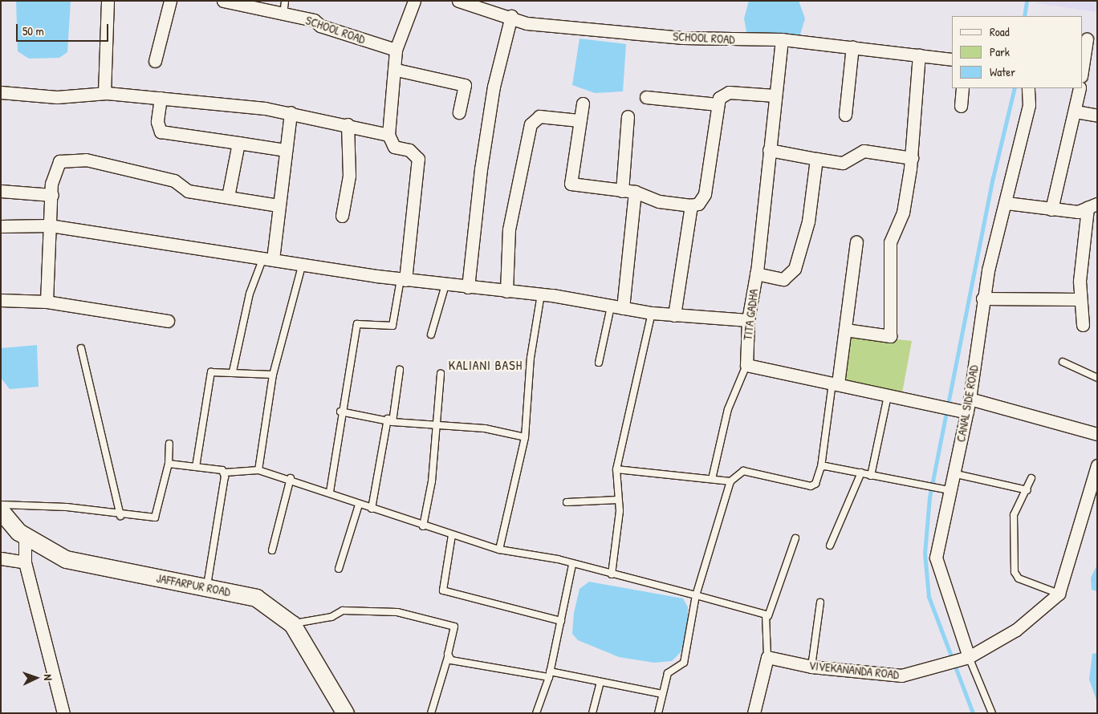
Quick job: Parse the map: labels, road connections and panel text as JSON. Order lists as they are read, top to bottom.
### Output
{
  "streets": {
    "street": [
      "SCHOOL ROAD",
      "TITA GADHA",
      "CANAL SIDE ROAD",
      "JAFFARPUR ROAD",
      "VIVEKANANDA ROAD"
    ]
  },
  "crossings": [
    ["SCHOOL ROAD", "TITA GADHA"],
    ["CANAL SIDE ROAD", "VIVEKANANDA ROAD"]
  ],
  "districts": ["KALIANI BASH"],
  "legend": ["Road", "Park", "Water"],
  "scale_bar": "50 m",
  "north": "right"
}
